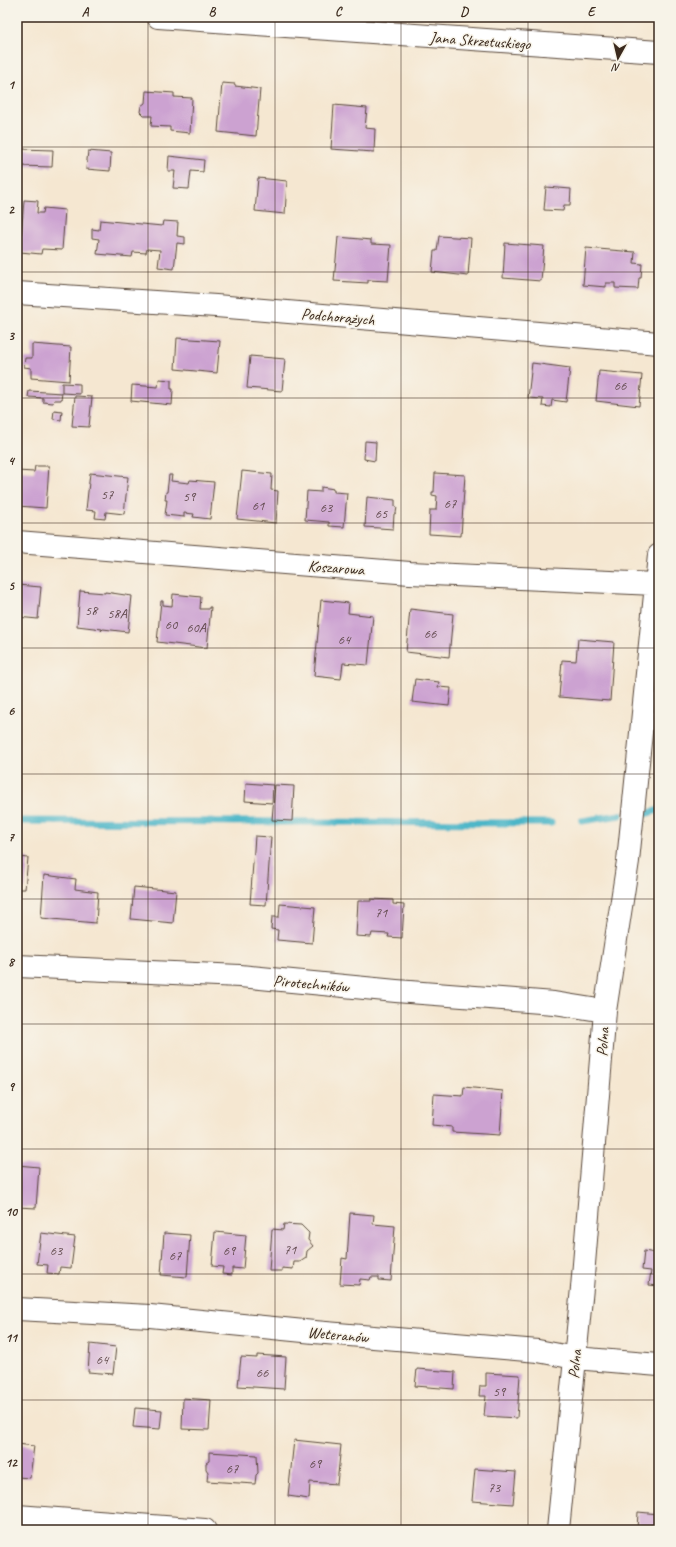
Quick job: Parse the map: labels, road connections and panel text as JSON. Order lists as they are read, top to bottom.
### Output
{
  "streets": {
    "street": [
      "Jana Skrzetuskiego",
      "Podchorążych",
      "Koszarowa",
      "Pirotechników",
      "Polna",
      "Weteranów"
    ]
  },
  "crossings": [
    ["Koszarowa", "Polna"],
    ["Pirotechników", "Polna"],
    ["Polna", "Weteranów"]
  ],
  "house_numbers": [
    "66",
    "57",
    "59",
    "67",
    "61",
    "63",
    "65",
    "58",
    "58A",
    "60",
    "60A",
    "66",
    "64",
    "71",
    "71",
    "63",
    "69",
    "67",
    "64",
    "66",
    "59",
    "69",
    "67",
    "73"
  ],
  "north": "bottom",
  "grid": {
    "columns": [
      "A",
      "B",
      "C",
      "D",
      "E"
    ],
    "rows": [
      "1",
      "2",
      "3",
      "4",
      "5",
      "6",
      "7",
      "8",
      "9",
      "10",
      "11",
      "12"
    ]
  }
}
